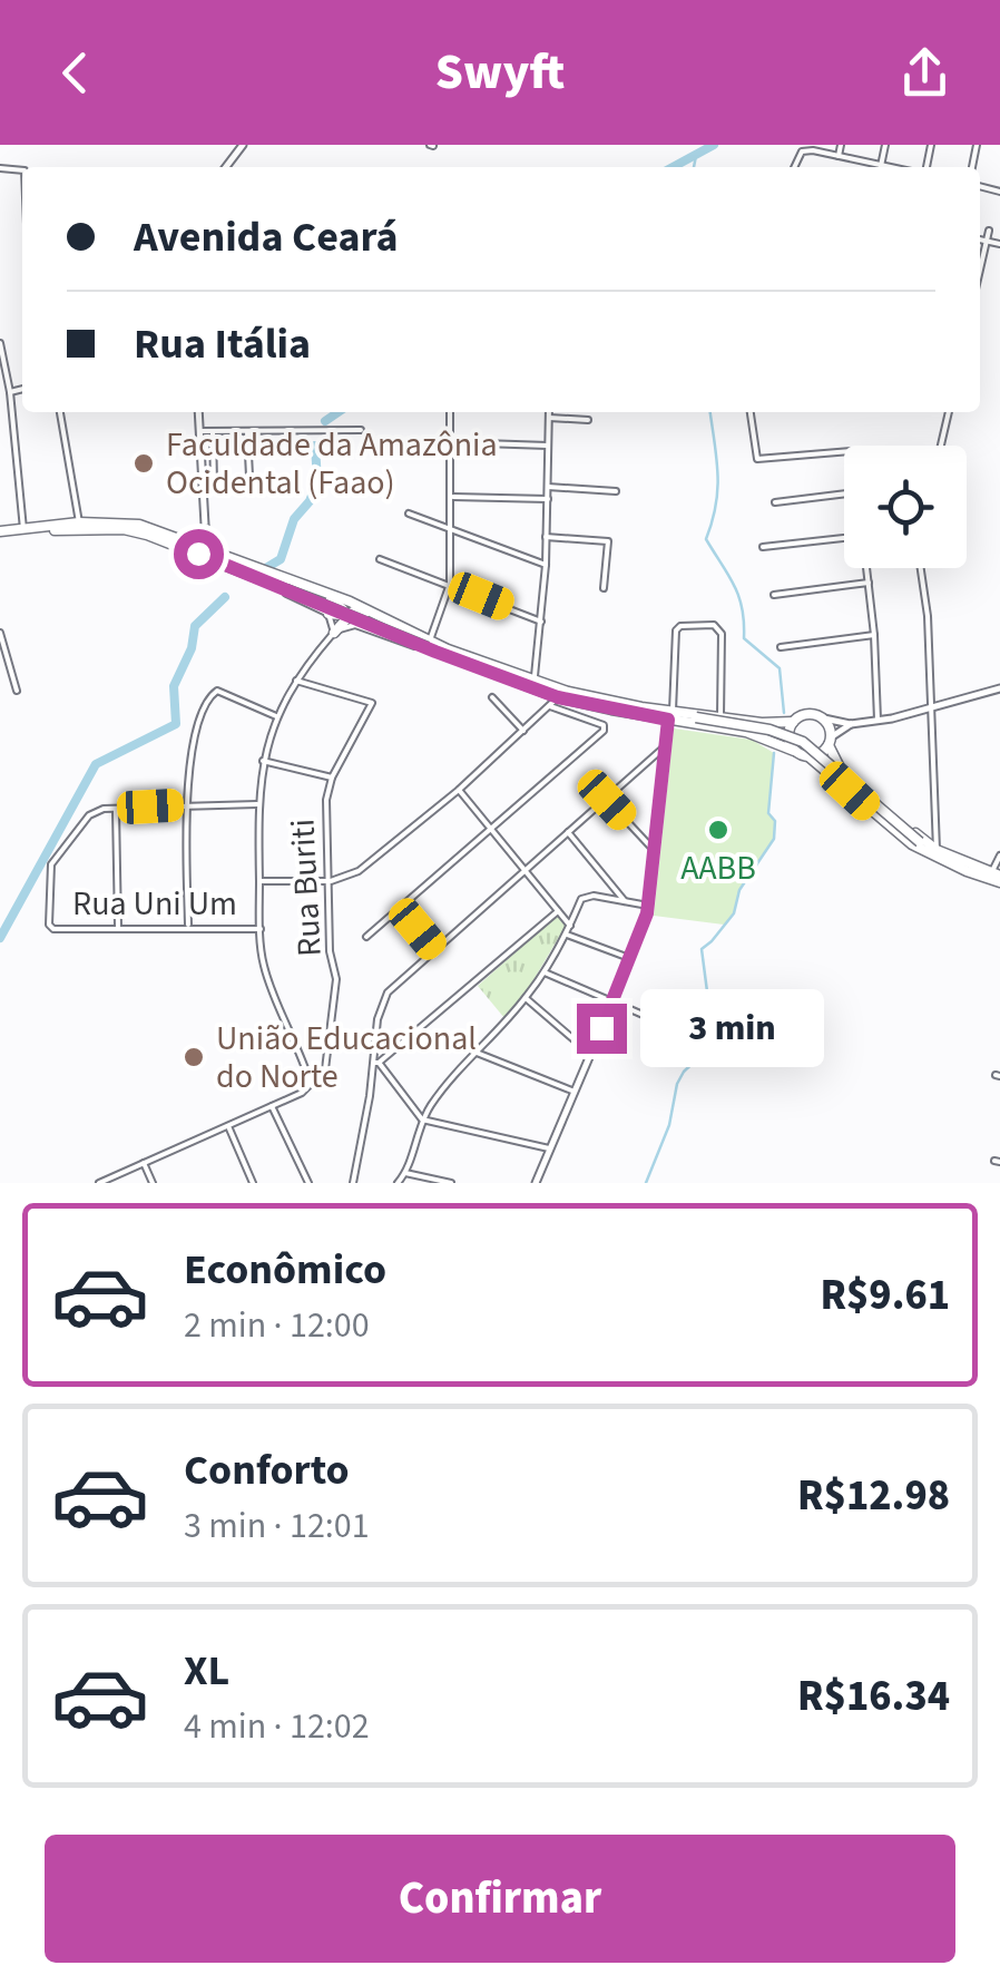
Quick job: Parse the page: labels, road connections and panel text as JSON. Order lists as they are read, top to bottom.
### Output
{
  "streets": {
    "street": ["Rua Buriti", "Rua Uni Um"]
  },
  "places": ["Faculdade da Amazônia Ocidental (Faao)", "AABB", "União Educacional do Norte"],
  "page": {
    "header": "Swyft",
    "banner": ["Avenida Ceará", "Rua Itália"],
    "bubble": "3 min",
    "list": [
      {
        "name": "Econômico",
        "note": "2 min · 12:00",
        "value": "R$9.61"
      },
      {
        "name": "Conforto",
        "note": "3 min · 12:01",
        "value": "R$12.98"
      },
      {
        "name": "XL",
        "note": "4 min · 12:02",
        "value": "R$16.34"
      }
    ],
    "buttons": "Confirmar"
  }
}
